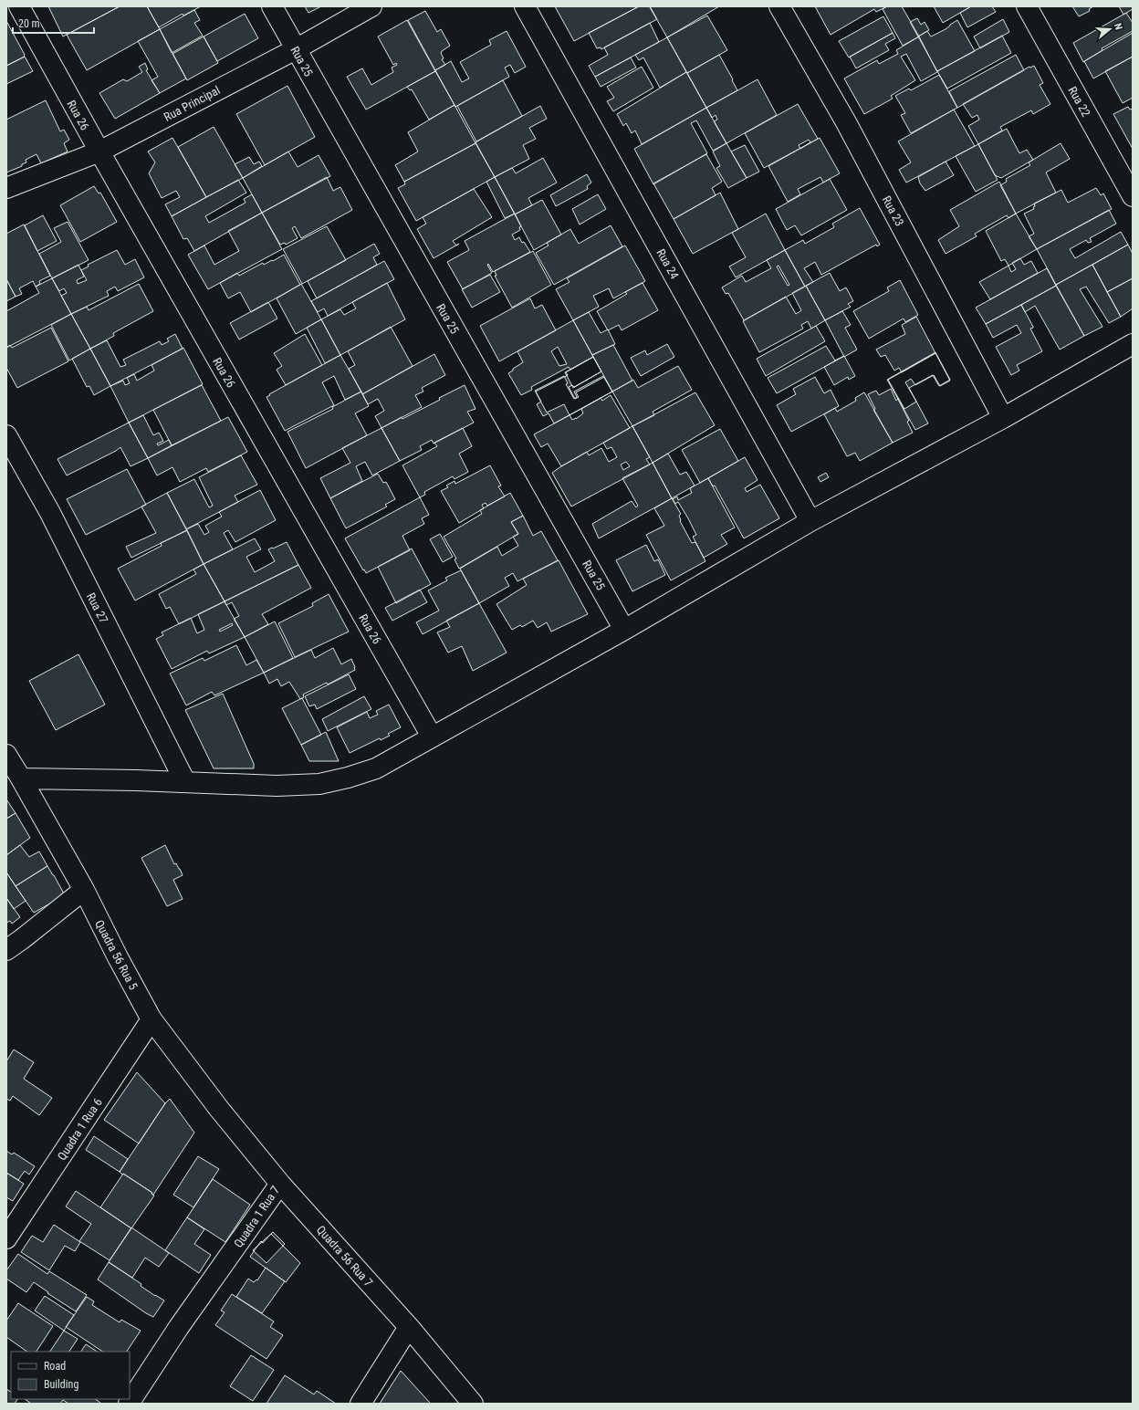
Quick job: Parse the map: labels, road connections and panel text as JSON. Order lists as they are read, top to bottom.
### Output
{
  "streets": {
    "street": [
      "Rua 25",
      "Rua 22",
      "Rua Principal",
      "Rua 26",
      "Rua 23",
      "Rua 24",
      "Rua 27",
      "Quadra 56 Rua 5",
      "Quadra 1 Rua 6",
      "Quadra 1 Rua 7",
      "Quadra 56 Rua 7"
    ]
  },
  "crossings": [
    ["Rua 25", "Rua Principal"],
    ["Rua Principal", "Rua 26"],
    ["Quadra 56 Rua 5", "Quadra 1 Rua 6"],
    ["Quadra 56 Rua 5", "Quadra 1 Rua 7"],
    ["Quadra 1 Rua 6", "Quadra 1 Rua 7"],
    ["Quadra 1 Rua 7", "Quadra 56 Rua 7"]
  ],
  "legend": ["Road", "Building"],
  "scale_bar": "20 m",
  "north": "right"
}
